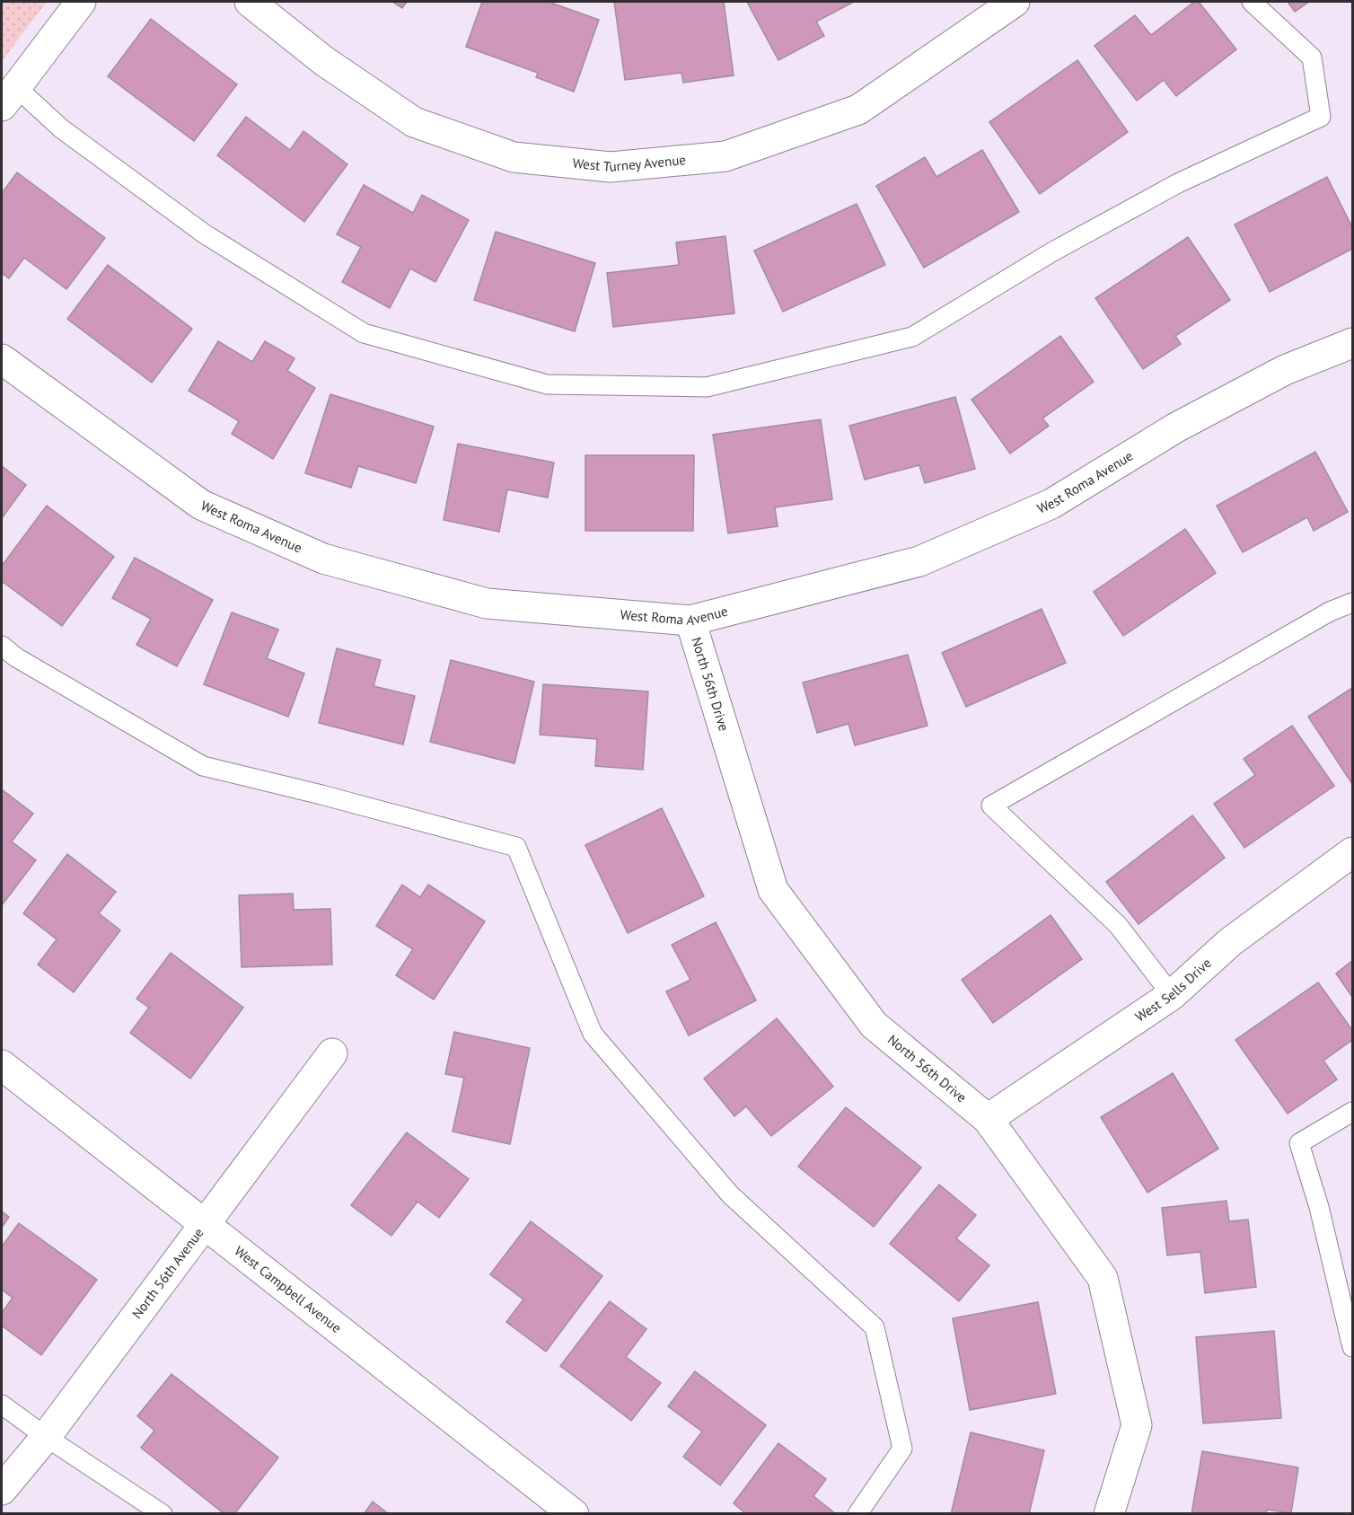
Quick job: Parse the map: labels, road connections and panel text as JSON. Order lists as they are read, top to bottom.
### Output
{
  "streets": {
    "street": [
      "West Turney Avenue",
      "West Roma Avenue",
      "North 56th Drive",
      "West Sells Drive",
      "North 56th Avenue",
      "West Campbell Avenue"
    ]
  },
  "crossings": [
    ["West Roma Avenue", "North 56th Drive"],
    ["North 56th Drive", "West Sells Drive"],
    ["North 56th Avenue", "West Campbell Avenue"]
  ]
}
